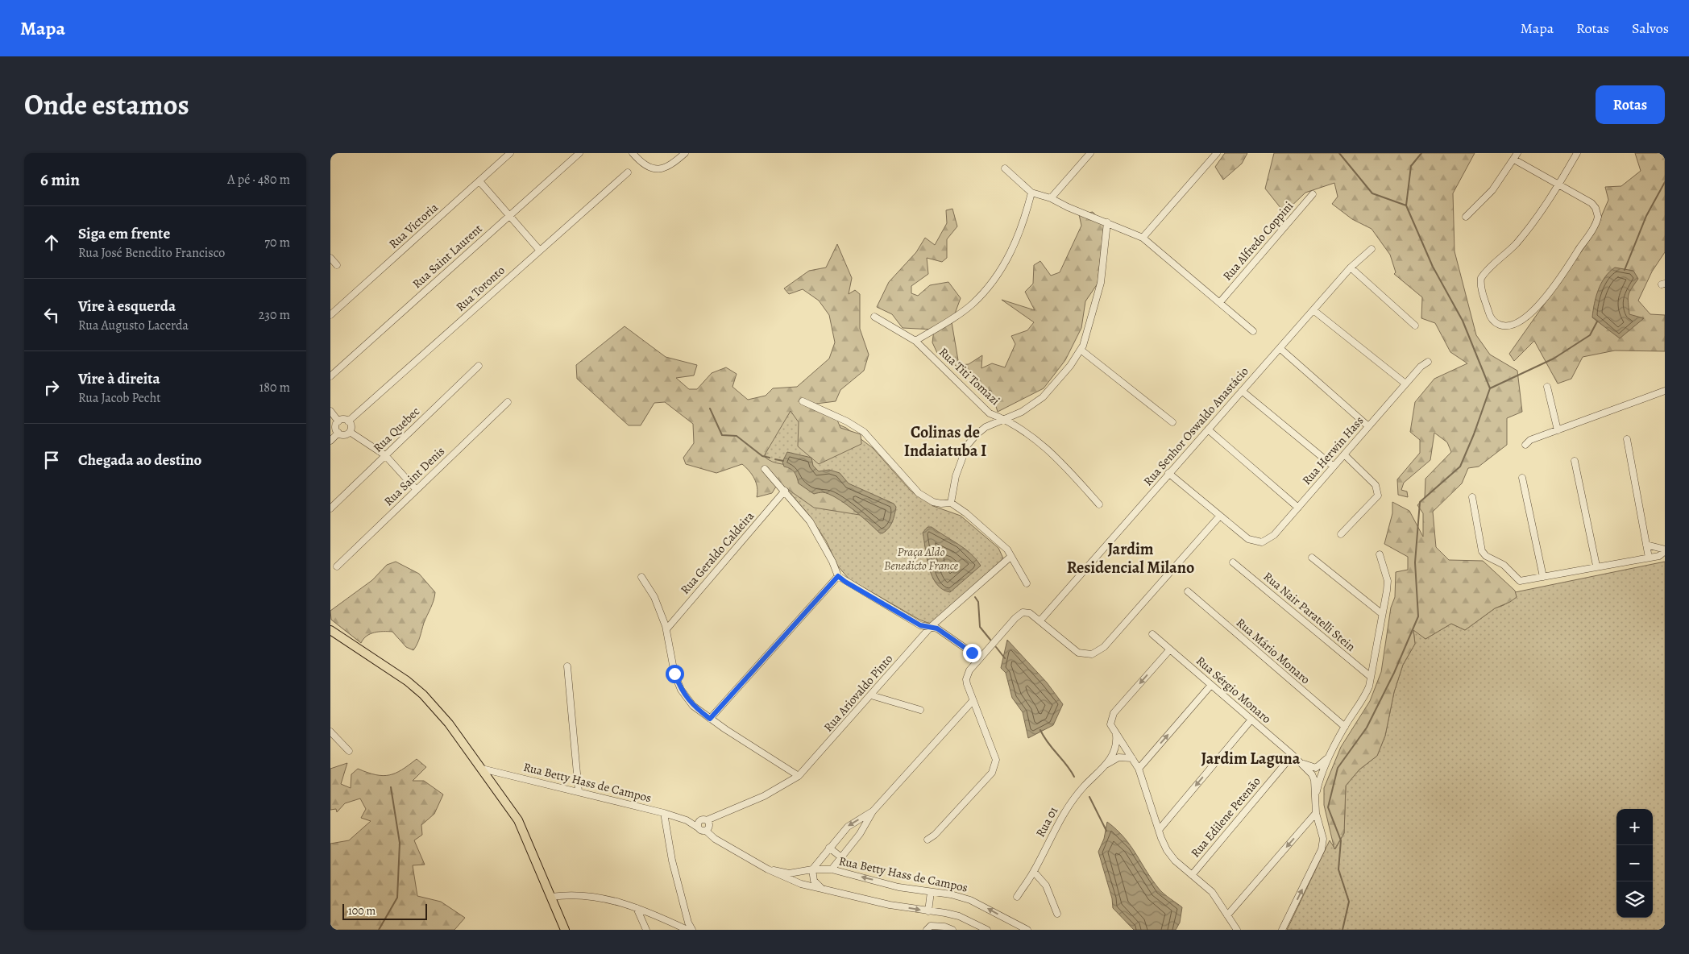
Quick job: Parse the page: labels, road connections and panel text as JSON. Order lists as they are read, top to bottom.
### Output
{
  "streets": {
    "street": [
      "Rua Victoria",
      "Rua Alfredo Coppini",
      "Rua Saint Laurent",
      "Rua Toronto",
      "Rua Titi Tomazi",
      "Rua Senhor Oswaldo Anastácio",
      "Rua Quebec",
      "Rua Herwin Hass",
      "Rua Saint Denis",
      "Rua Geraldo Caldeira",
      "Rua Nair Paratelli Stein",
      "Rua Mário Monaro",
      "Rua Sérgio Monaro",
      "Rua Ariovaldo Pinto",
      "Rua Betty Hass de Campos",
      "Rua Edilene Petenão",
      "Rua 01"
    ]
  },
  "crossings": [
    ["Rua Sérgio Monaro", "Rua Edilene Petenão"],
    ["Rua Ariovaldo Pinto", "Rua Betty Hass de Campos"]
  ],
  "districts": ["Colinas de Indaiatuba I", "Jardim Residencial Milano", "Jardim Laguna"],
  "parks": ["Praça Aldo Benedicto France"],
  "scale_bar": "100 m",
  "page": {
    "header": "Mapa",
    "nav": ["Mapa", "Rotas", "Salvos"],
    "title": "Onde estamos",
    "buttons": "Rotas",
    "heading": ["6 min", "A pé · 480 m"],
    "list": [
      ["Siga em frente", "Rua José Benedito Francisco", "70 m"],
      ["Vire à esquerda", "Rua Augusto Lacerda", "230 m"],
      ["Vire à direita", "Rua Jacob Pecht", "180 m"],
      "Chegada ao destino"
    ],
    "map_buttons": ["+", "−"],
    "scale": "100 m"
  }
}
